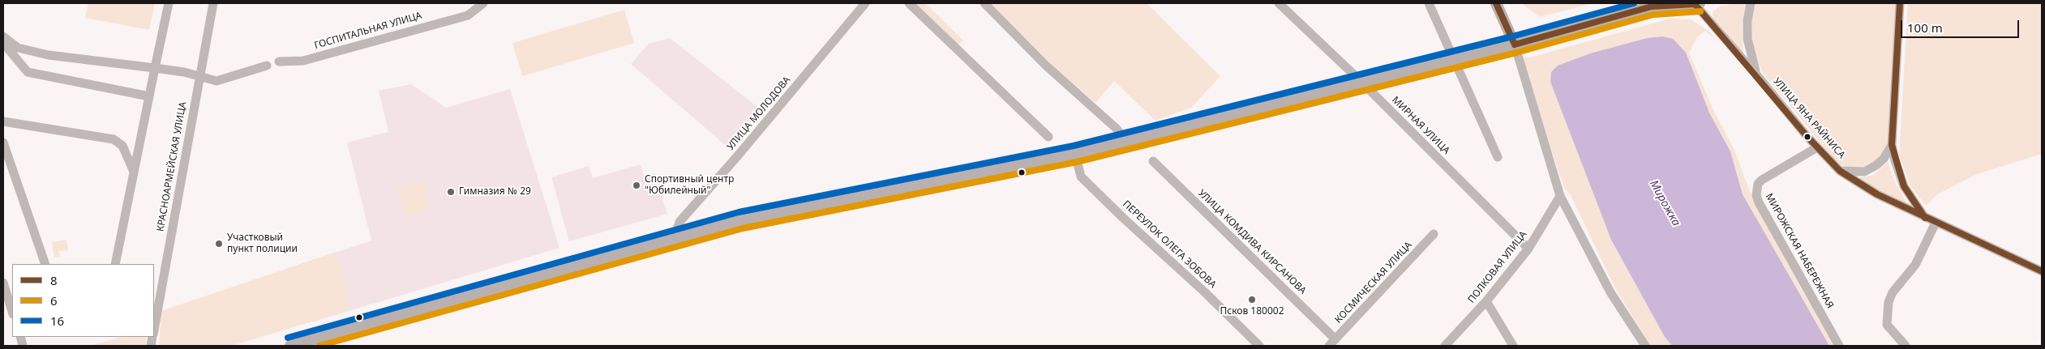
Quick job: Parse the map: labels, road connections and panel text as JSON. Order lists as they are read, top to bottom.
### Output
{
  "streets": {
    "street": [
      "ГОСПИТАЛЬНАЯ УЛИЦА",
      "УЛИЦА МОЛОДОВА",
      "УЛИЦА ЯНА РАЙНИСА",
      "МИРНАЯ УЛИЦА",
      "КРАСНОАРМЕЙСКАЯ УЛИЦА",
      "УЛИЦА КОМДИВА КИРСАНОВА",
      "ПЕРЕУЛОК ОЛЕГА ЗОБОВА",
      "МИРОЖСКАЯ НАБЕРЕЖНАЯ",
      "ПОЛКОВАЯ УЛИЦА",
      "КОСМИЧЕСКАЯ УЛИЦА"
    ]
  },
  "crossings": [
    ["УЛИЦА ЯНА РАЙНИСА", "МИРОЖСКАЯ НАБЕРЕЖНАЯ"],
    ["МИРНАЯ УЛИЦА", "ПОЛКОВАЯ УЛИЦА"],
    ["УЛИЦА КОМДИВА КИРСАНОВА", "КОСМИЧЕСКАЯ УЛИЦА"]
  ],
  "water": ["Мирожка"],
  "places": [
    "Спортивный центр \"Юбилейный\"",
    "Гимназия № 29",
    "Участковый пункт полиции",
    "Псков 180002"
  ],
  "lines": ["transit line 8", "transit line 16", "transit line 6"],
  "legend": ["8", "6", "16"],
  "scale_bar": "100 m"
}
